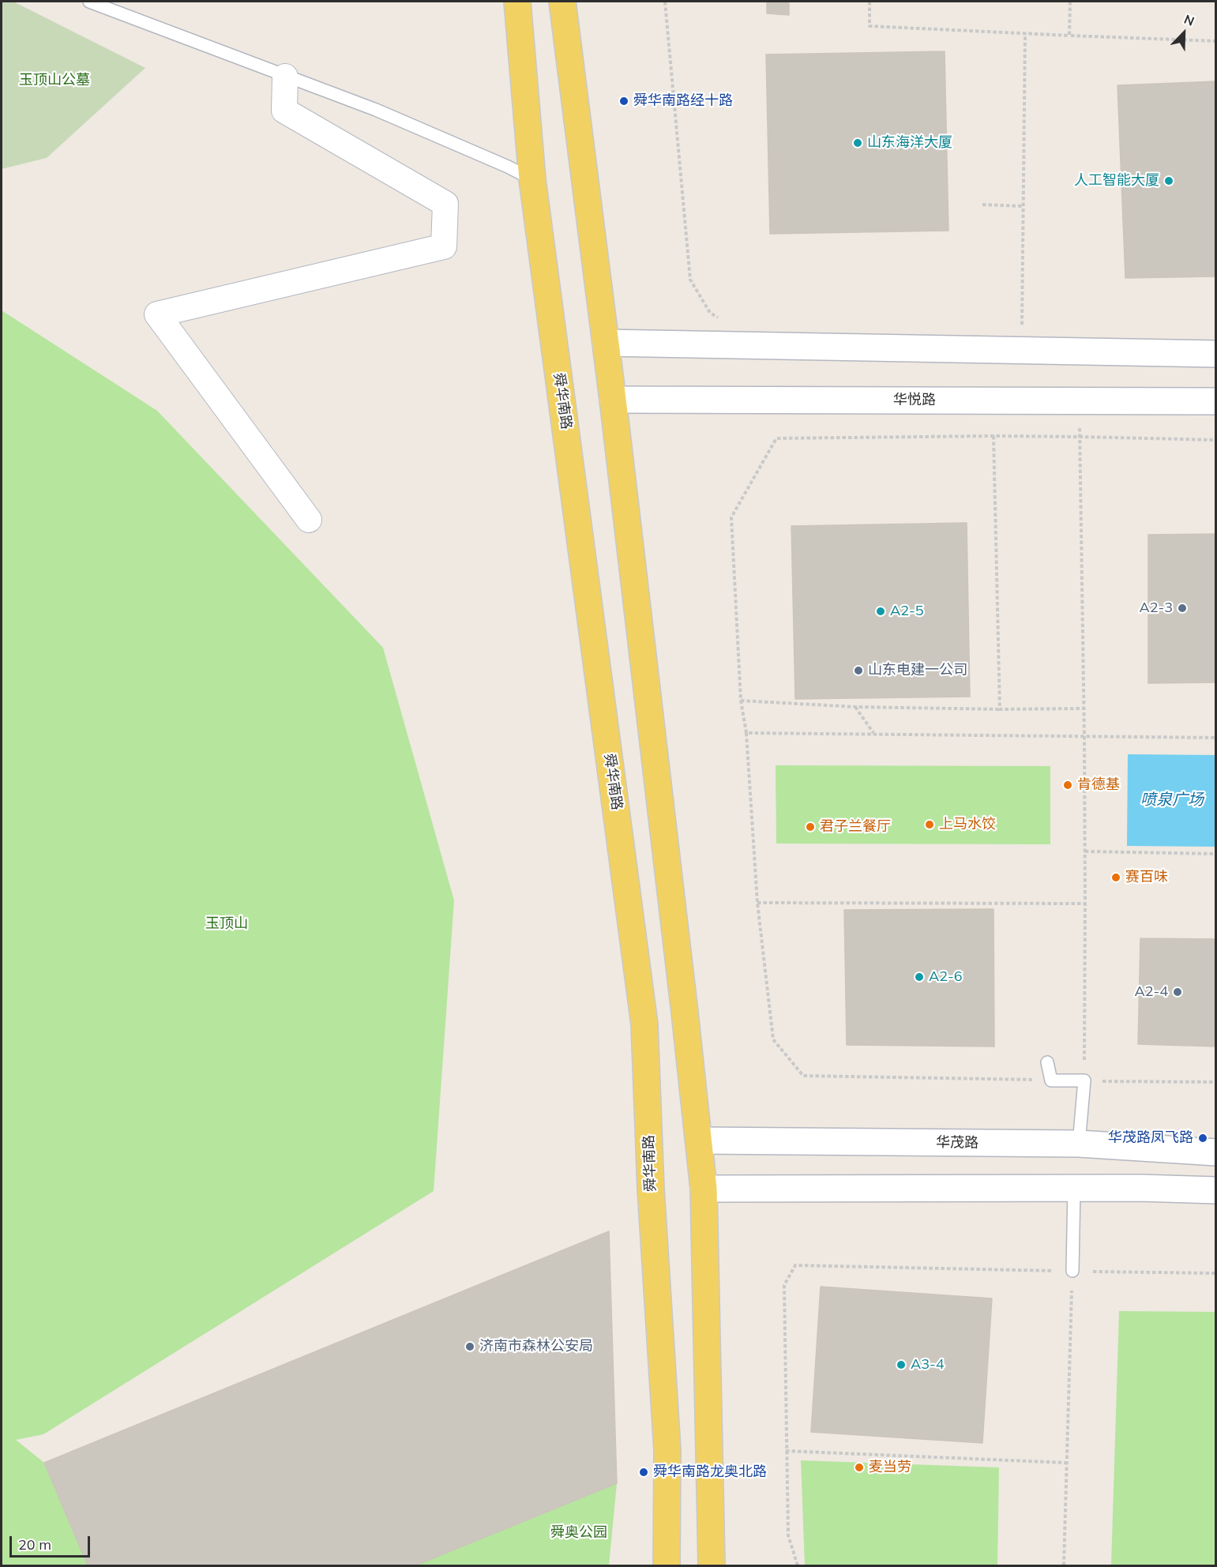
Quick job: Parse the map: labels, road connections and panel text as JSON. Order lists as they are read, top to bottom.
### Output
{
  "streets": {
    "main road": ["舜华南路"],
    "street": ["华悦路", "华茂路"]
  },
  "water": ["喷泉广场"],
  "parks": ["玉顶山公墓", "玉顶山", "舜奥公园"],
  "places": [
    "舜华南路经十路",
    "山东海洋大厦",
    "人工智能大厦",
    "A2-3",
    "A2-5",
    "山东电建一公司",
    "肯德基",
    "上马水饺",
    "君子兰餐厅",
    "赛百味",
    "A2-6",
    "A2-4",
    "华茂路凤飞路",
    "济南市森林公安局",
    "A3-4",
    "麦当劳",
    "舜华南路龙奥北路"
  ],
  "scale_bar": "20 m",
  "north": "top right"
}
